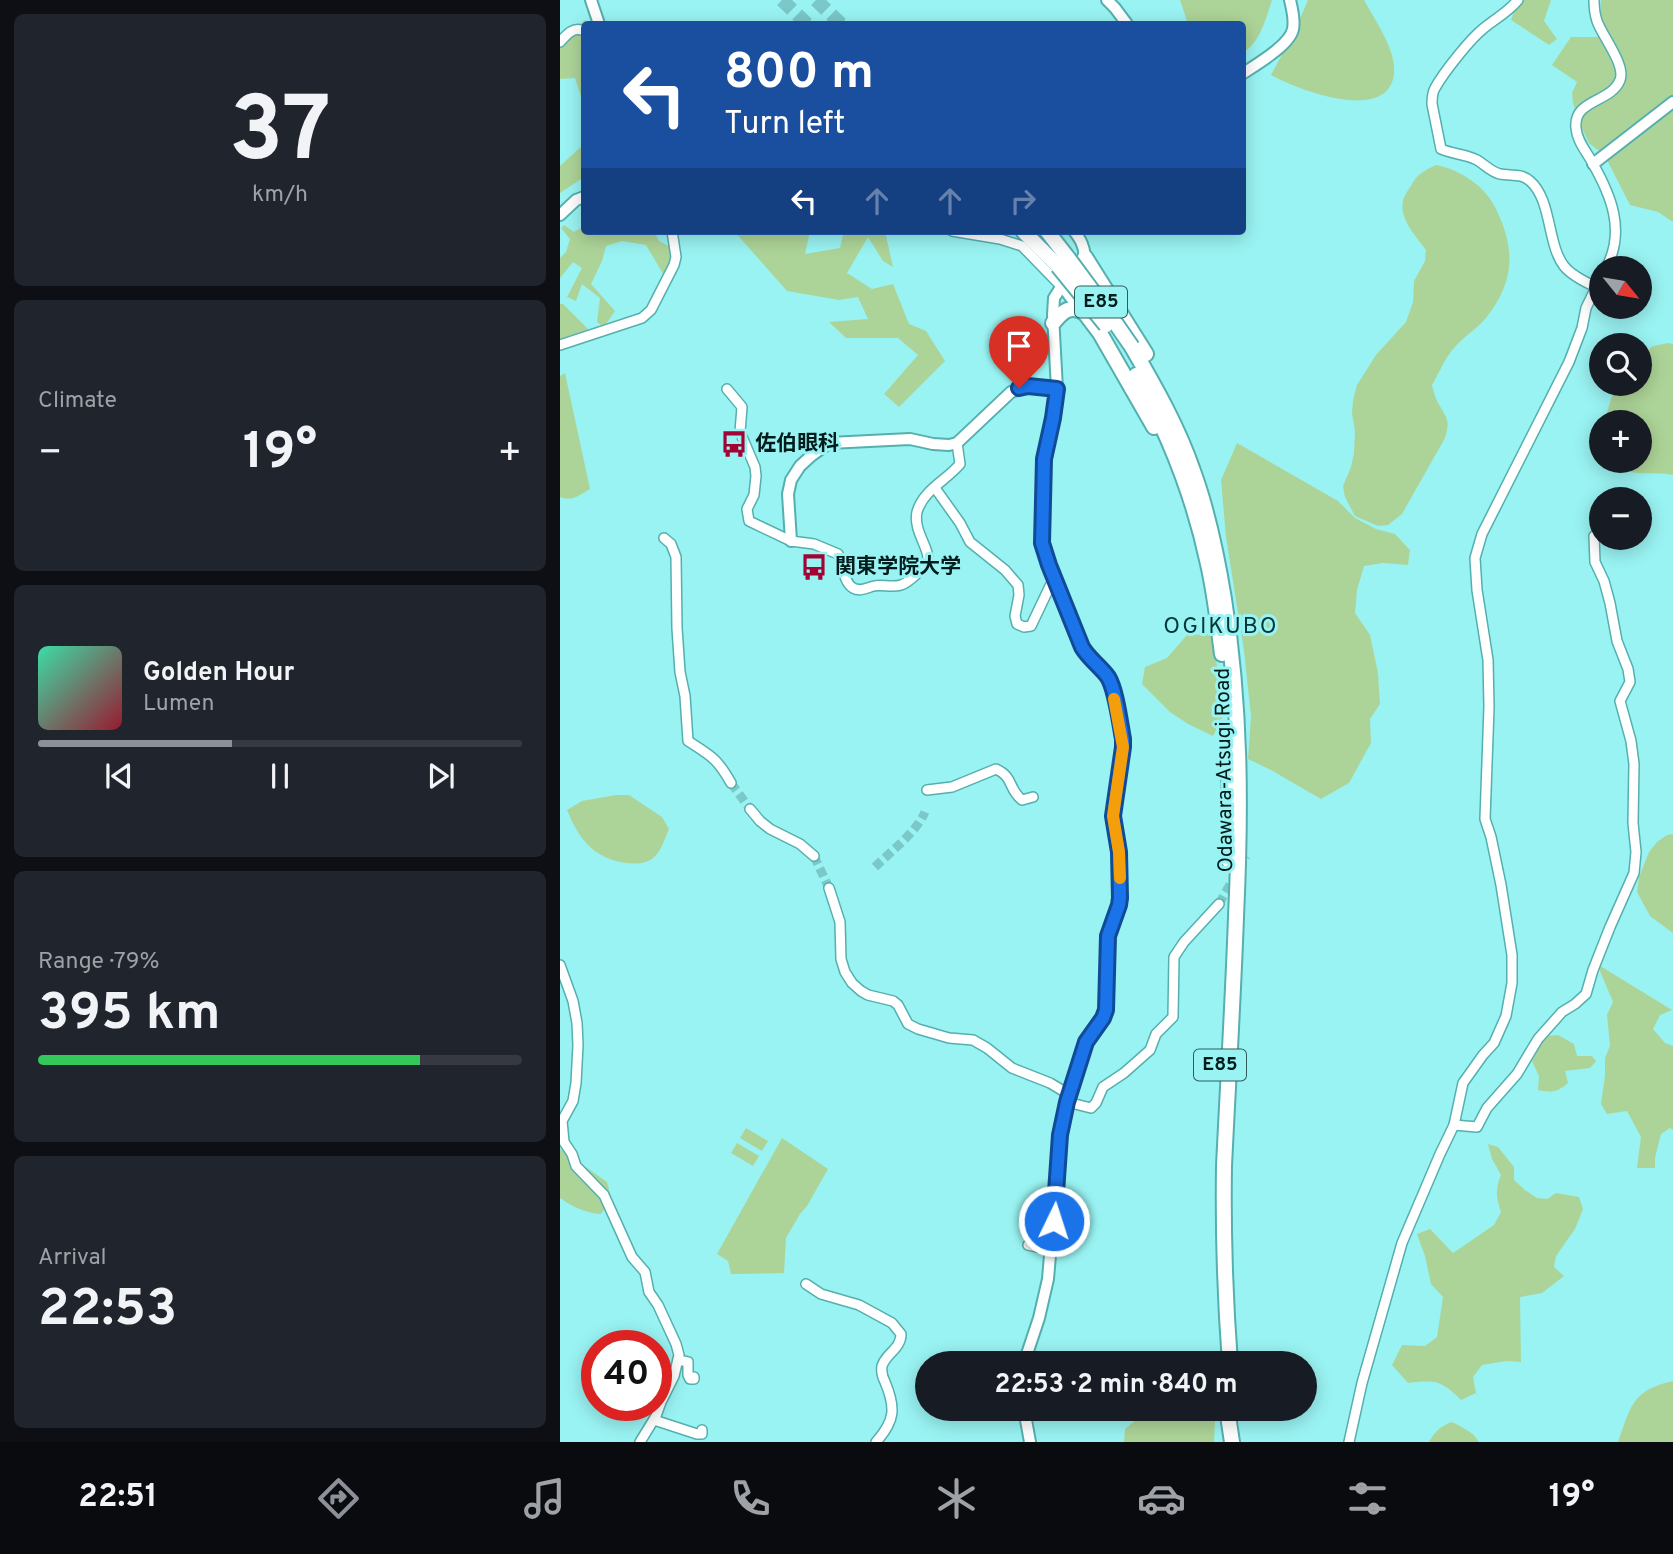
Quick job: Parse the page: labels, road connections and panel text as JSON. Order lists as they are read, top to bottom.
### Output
{
  "streets": {
    "highway": ["E85", "Odawara-Atsugi Road"]
  },
  "districts": ["OGIKUBO"],
  "places": {
    "bus stop": ["佐伯眼科", "関東学院大学"]
  },
  "north": "bottom right",
  "page": {
    "tile": [
      ["37", "km/h"],
      "Climate",
      ["Range · 79%", "395 km"],
      ["Arrival", "22:53"]
    ],
    "turn": ["800 m", "Turn left"],
    "map_buttons": ["+", "−"],
    "heat": ["−", "19°", "+"],
    "song": ["Golden Hour", "Lumen"],
    "limit": "40",
    "trip": "22:53 · 2 min · 840 m",
    "tabs": ["22:51", "19°"]
  }
}
